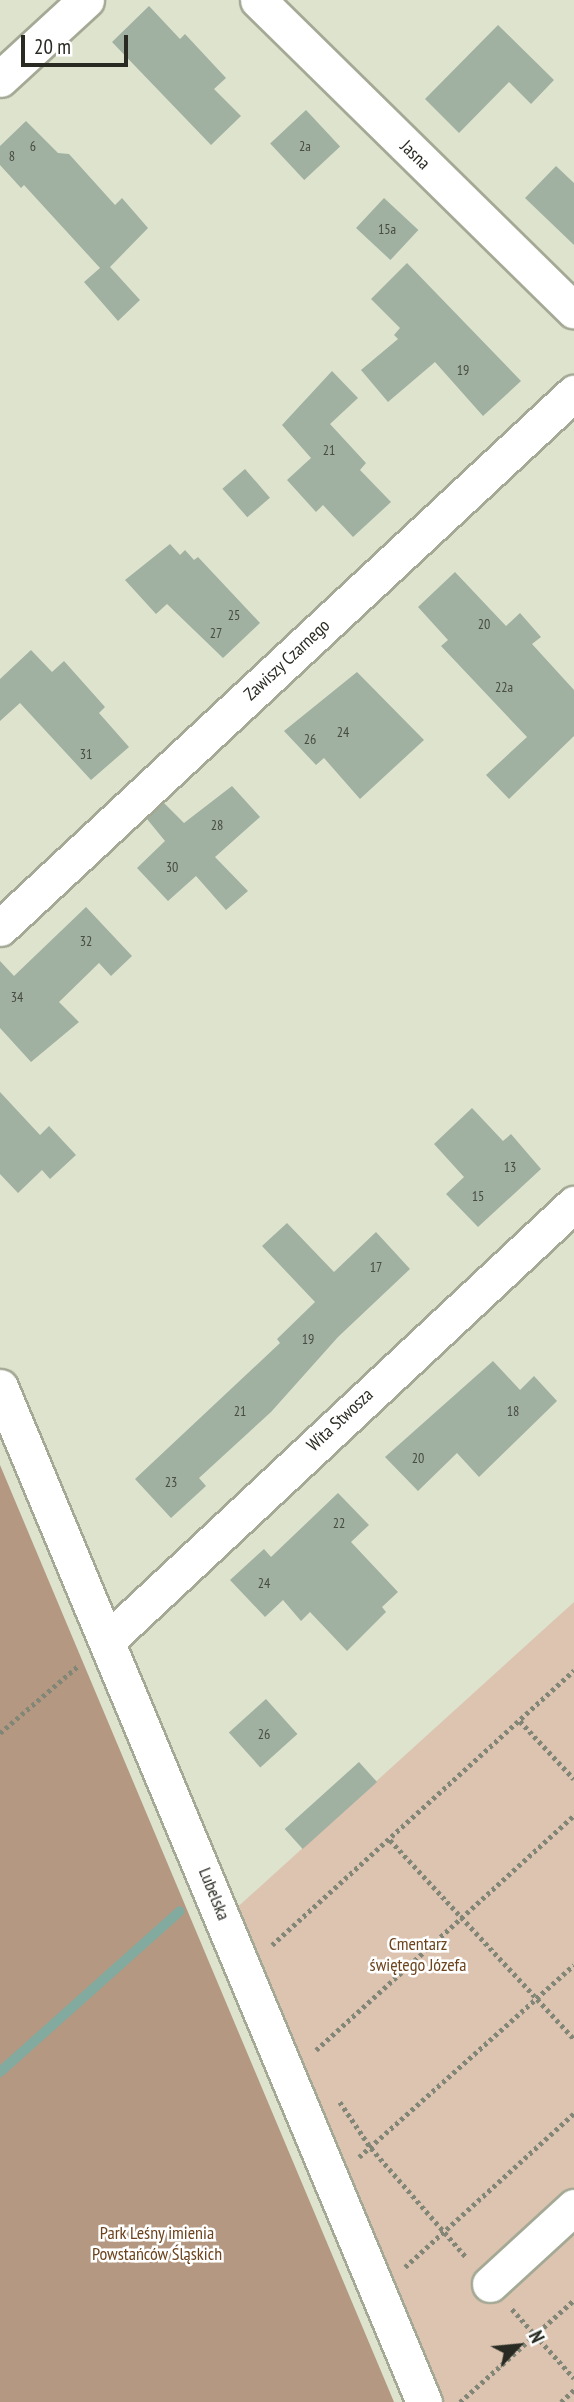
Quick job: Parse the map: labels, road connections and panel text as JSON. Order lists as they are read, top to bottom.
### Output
{
  "streets": {
    "street": [
      "Jasna",
      "Zawiszy Czarnego",
      "Wita Stwosza",
      "Lubelska"
    ]
  },
  "crossings": [
    ["Wita Stwosza", "Lubelska"]
  ],
  "parks": ["Cmentarz świętego Józefa", "Park Leśny imienia Powstańców Śląskich"],
  "house_numbers": [
    "6",
    "2a",
    "8",
    "15a",
    "19",
    "21",
    "25",
    "20",
    "27",
    "22a",
    "24",
    "26",
    "31",
    "28",
    "30",
    "32",
    "34",
    "13",
    "15",
    "17",
    "19",
    "21",
    "18",
    "20",
    "23",
    "22",
    "24",
    "26"
  ],
  "scale_bar": "20 m",
  "north": "top right"
}
